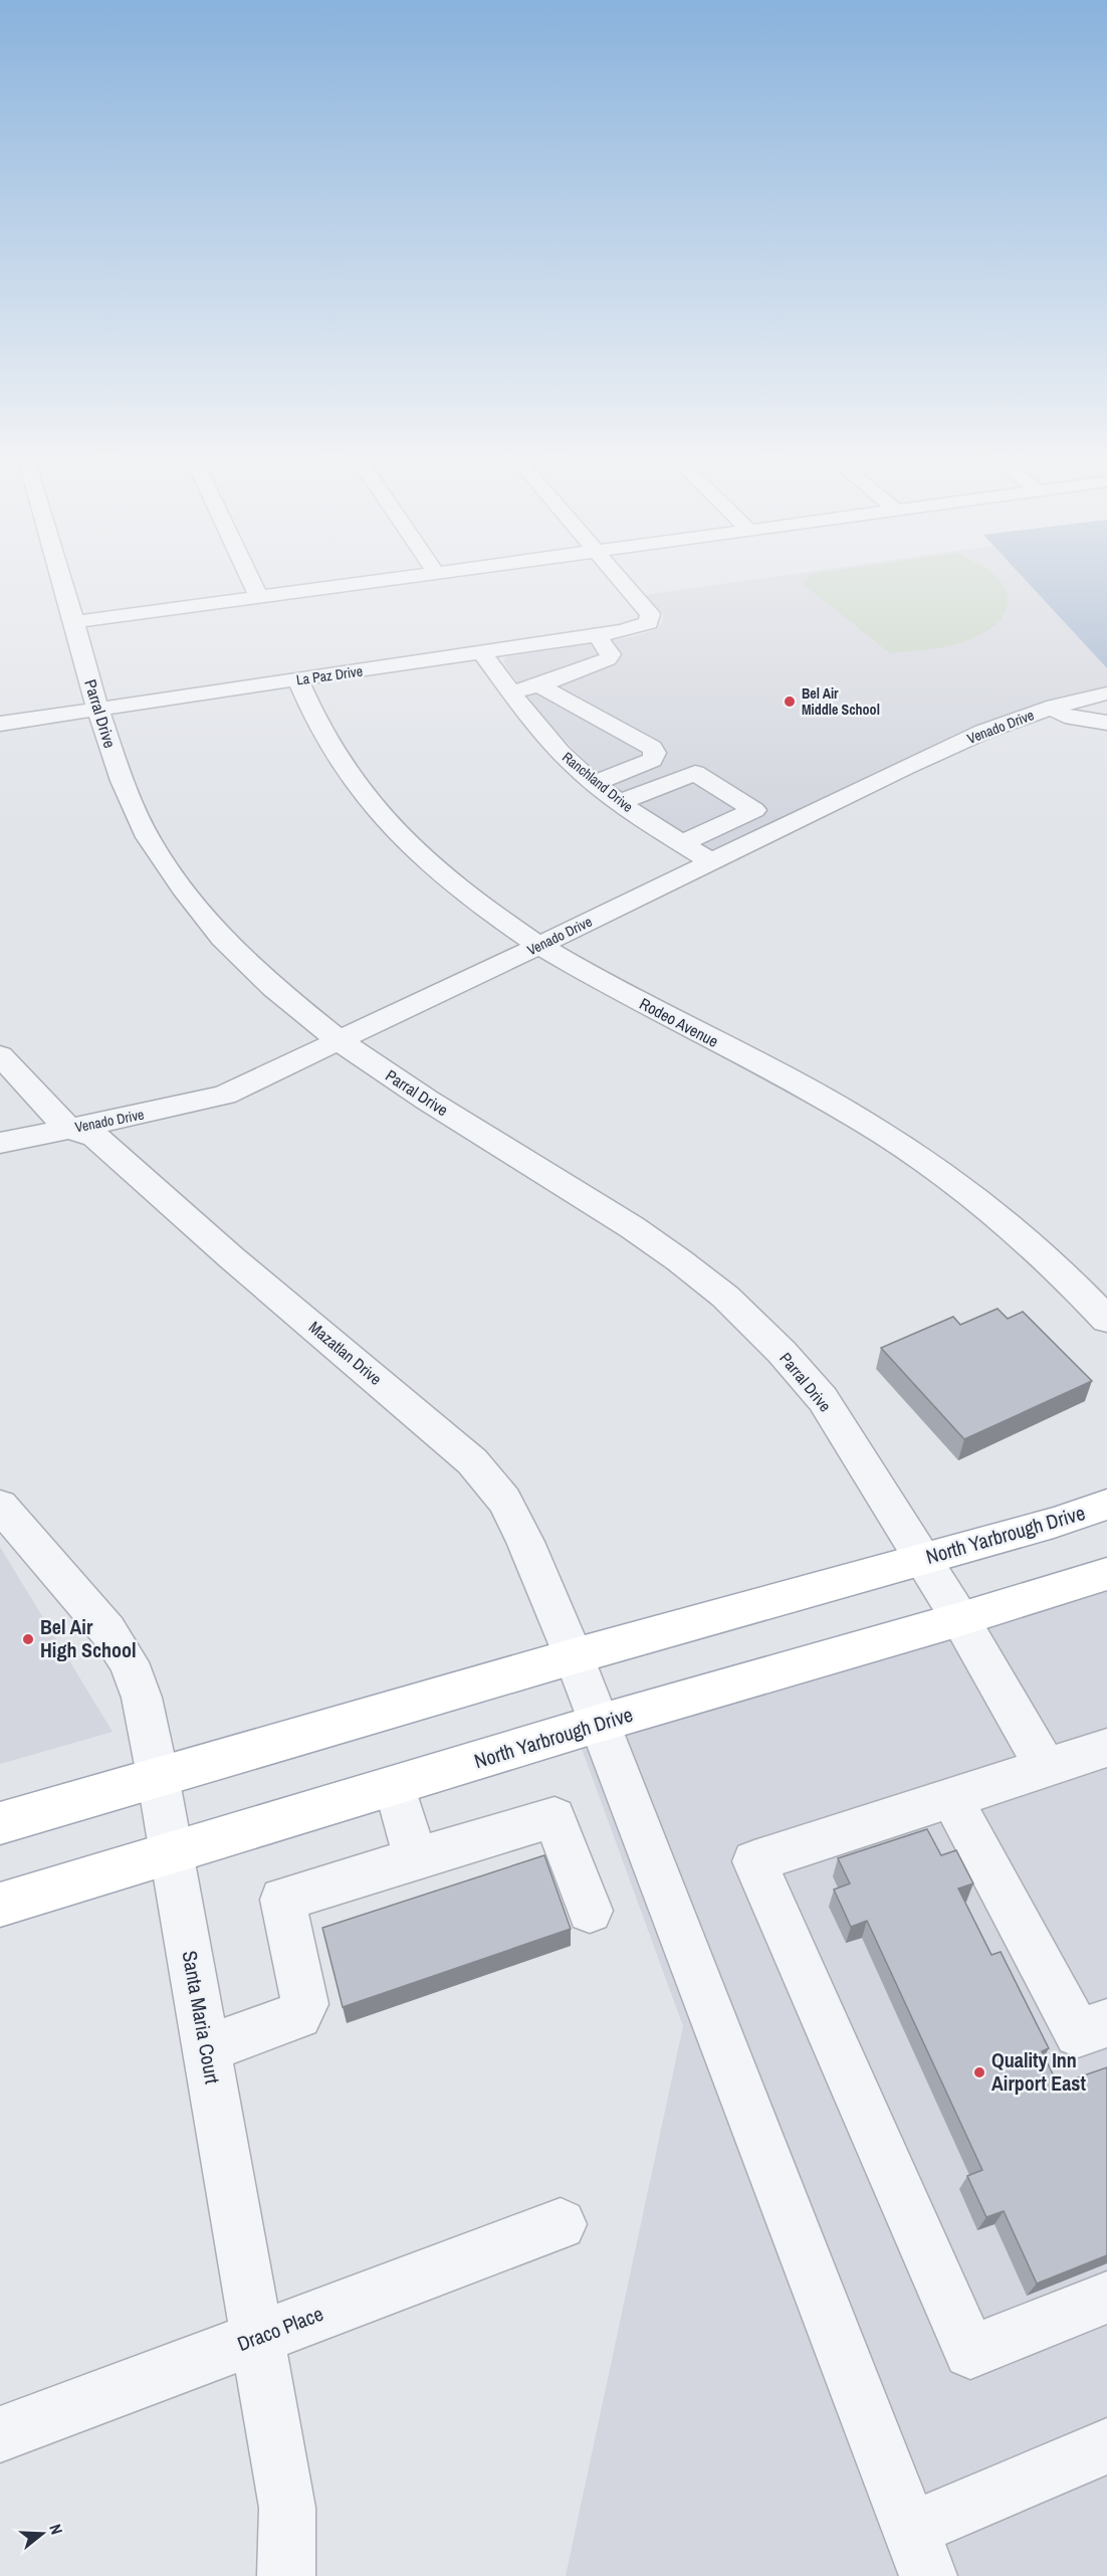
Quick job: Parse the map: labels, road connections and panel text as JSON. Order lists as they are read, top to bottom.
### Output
{
  "streets": {
    "main road": ["North Yarbrough Drive"],
    "street": [
      "La Paz Drive",
      "Parral Drive",
      "Venado Drive",
      "Ranchland Drive",
      "Rodeo Avenue",
      "Mazatlan Drive",
      "Santa Maria Court",
      "Draco Place"
    ]
  },
  "crossings": [
    ["La Paz Drive", "Parral Drive"],
    ["La Paz Drive", "Ranchland Drive"],
    ["La Paz Drive", "Rodeo Avenue"],
    ["Parral Drive", "Venado Drive"],
    ["Parral Drive", "North Yarbrough Drive"],
    ["Venado Drive", "Ranchland Drive"],
    ["Venado Drive", "Rodeo Avenue"],
    ["Venado Drive", "Mazatlan Drive"],
    ["Mazatlan Drive", "North Yarbrough Drive"],
    ["North Yarbrough Drive", "Santa Maria Court"],
    ["Santa Maria Court", "Draco Place"]
  ],
  "places": ["Bel Air Middle School", "Bel Air High School", "Quality Inn Airport East"],
  "north": "right"
}
